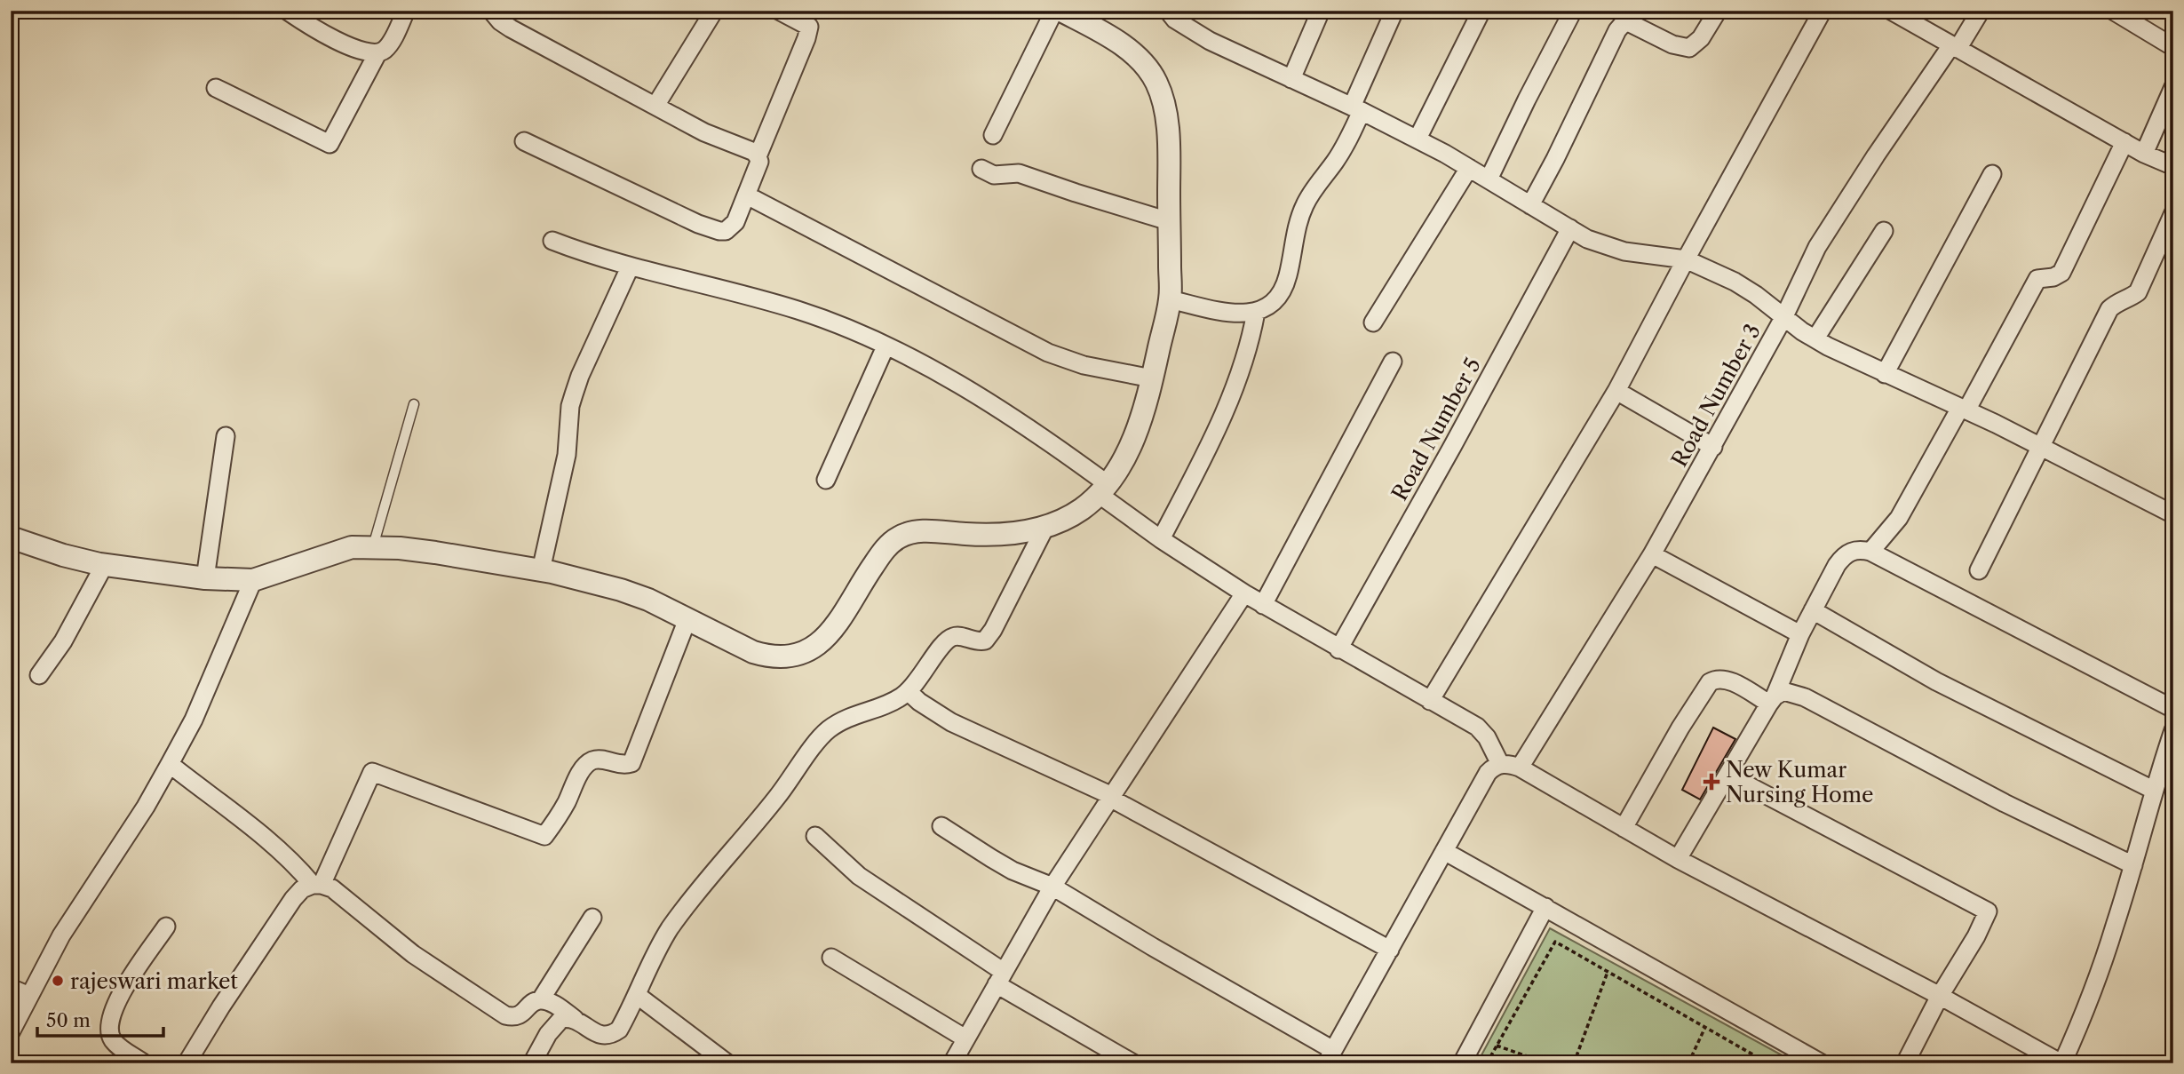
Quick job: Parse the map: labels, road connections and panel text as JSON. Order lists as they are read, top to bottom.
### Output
{
  "streets": {
    "street": ["Road Number 3", "Road Number 5"]
  },
  "places": {
    "health": ["New Kumar Nursing Home"],
    "other": ["rajeswari market"]
  },
  "scale_bar": "50 m"
}
